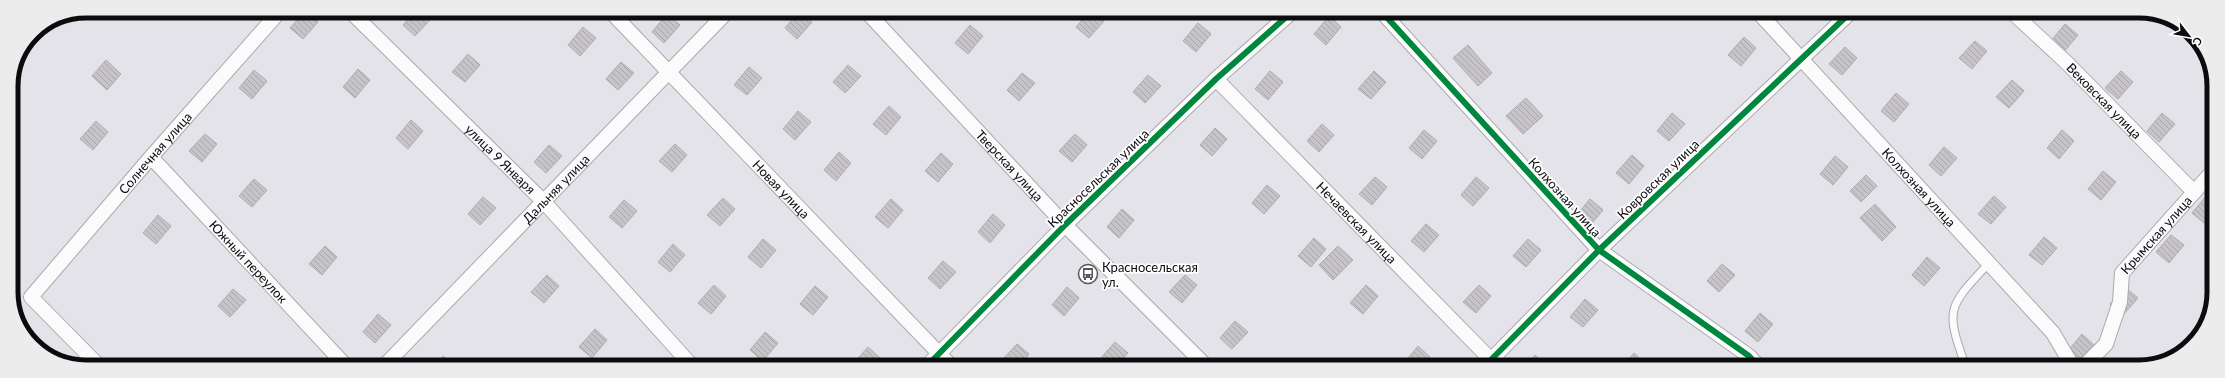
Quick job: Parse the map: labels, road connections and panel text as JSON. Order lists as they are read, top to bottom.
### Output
{
  "streets": {
    "street": [
      "Вековская улица",
      "Солнечная улица",
      "улица 9 Января",
      "Тверская улица",
      "Красносельская улица",
      "Ковровская улица",
      "Колхозная улица",
      "Новая улица",
      "Дальняя улица",
      "Нечаевская улица",
      "Крымская улица",
      "Южный переулок"
    ]
  },
  "crossings": [
    ["Вековская улица", "Крымская улица"],
    ["Солнечная улица", "Южный переулок"],
    ["улица 9 Января", "Дальняя улица"],
    ["Тверская улица", "Красносельская улица"],
    ["Красносельская улица", "Новая улица"],
    ["Красносельская улица", "Нечаевская улица"],
    ["Ковровская улица", "Колхозная улица"],
    ["Новая улица", "Дальняя улица"]
  ],
  "places": {
    "bus stop": ["Красносельская ул."]
  },
  "north": "bottom right"
}
